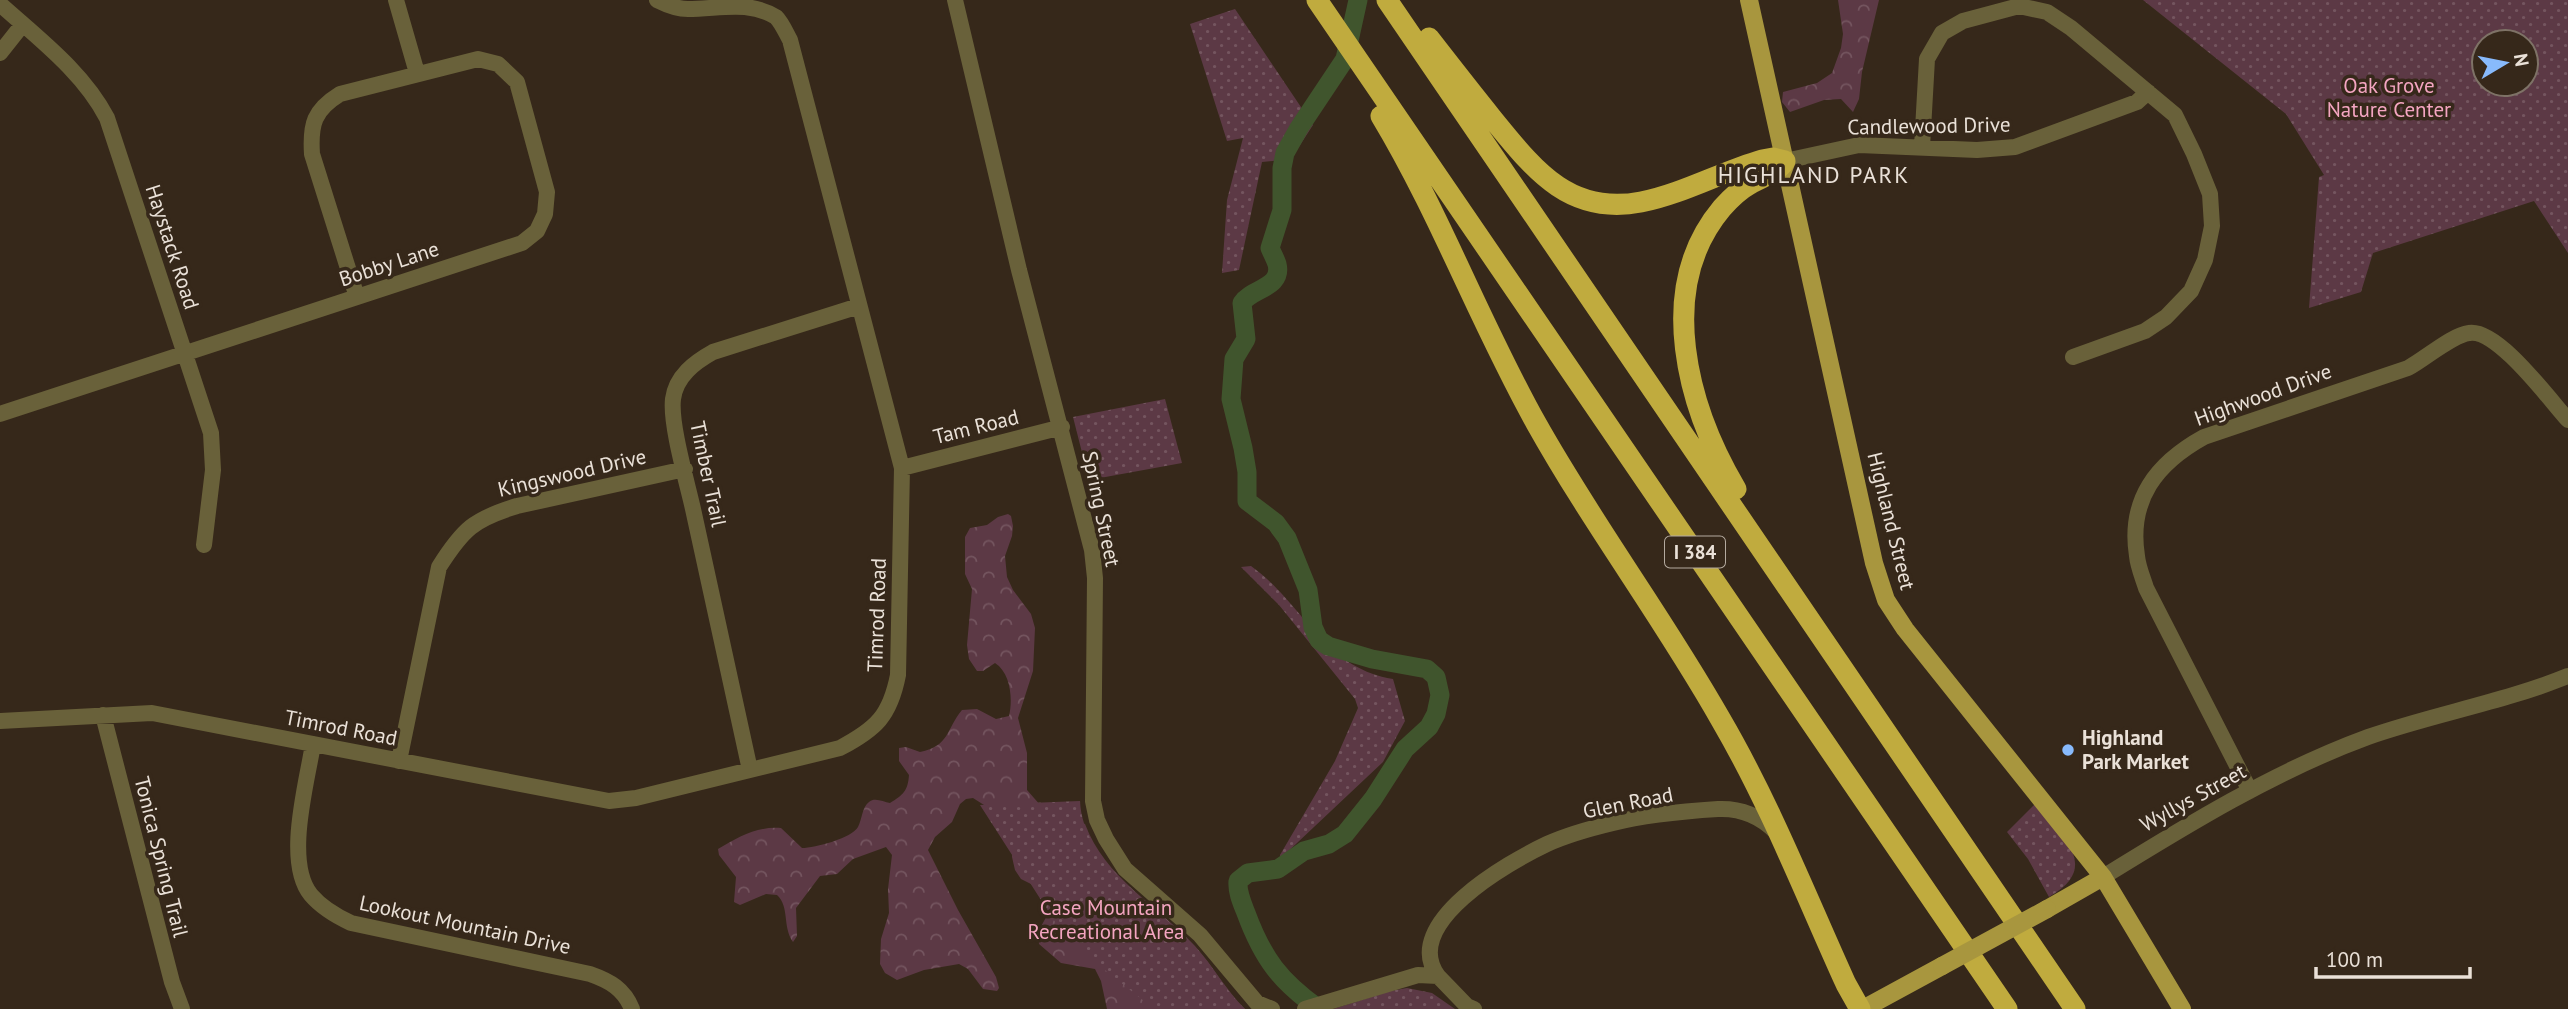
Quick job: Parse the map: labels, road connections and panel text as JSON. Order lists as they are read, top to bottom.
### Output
{
  "streets": {
    "highway": ["I 384"],
    "main road": ["Highland Street", "Wyllys Street"],
    "street": [
      "Candlewood Drive",
      "Haystack Road",
      "Bobby Lane",
      "Highwood Drive",
      "Tam Road",
      "Kingswood Drive",
      "Timber Trail",
      "Spring Street",
      "Timrod Road",
      "Glen Road",
      "Tonica Spring Trail",
      "Lookout Mountain Drive"
    ]
  },
  "crossings": [
    ["Candlewood Drive", "Highland Street"],
    ["Haystack Road", "Bobby Lane"],
    ["Highwood Drive", "Wyllys Street"],
    ["Tam Road", "Spring Street"],
    ["Tam Road", "Timrod Road"],
    ["Kingswood Drive", "Timber Trail"],
    ["Kingswood Drive", "Timrod Road"],
    ["Timber Trail", "Timrod Road"],
    ["Highland Street", "Wyllys Street"],
    ["Timrod Road", "Tonica Spring Trail"],
    ["Timrod Road", "Lookout Mountain Drive"]
  ],
  "districts": ["HIGHLAND PARK"],
  "parks": ["Oak Grove Nature Center", "Case Mountain Recreational Area"],
  "places": ["Highland Park Market"],
  "scale_bar": "100 m",
  "north": "right"
}
